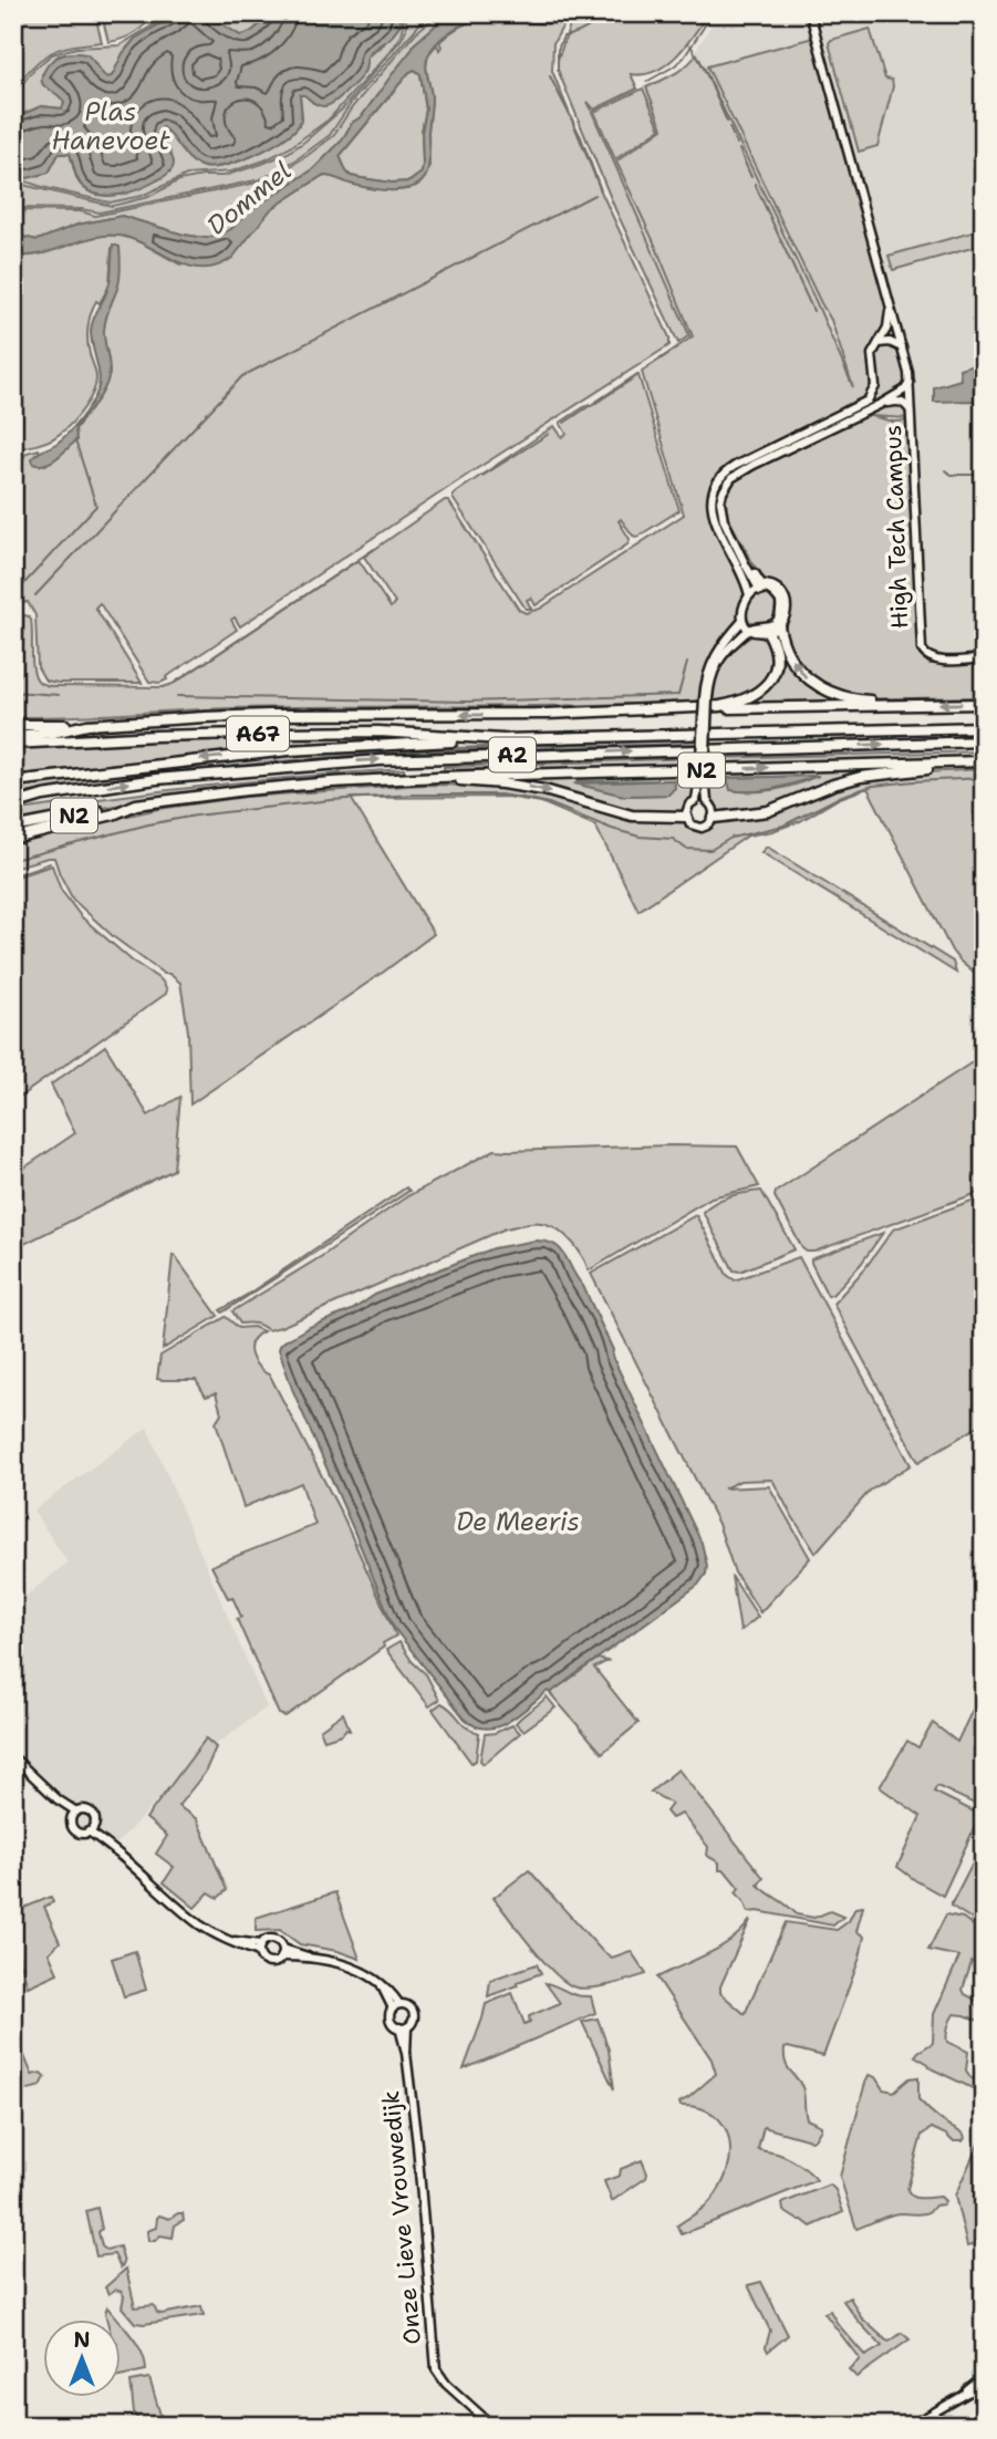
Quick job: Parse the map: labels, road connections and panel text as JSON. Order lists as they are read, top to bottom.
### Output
{
  "streets": {
    "highway": ["A67", "A2", "N2"],
    "street": ["High Tech Campus", "Onze Lieve Vrouwedijk"]
  },
  "crossings": [
    ["A67", "A2"]
  ],
  "water": ["Plas Hanevoet", "Dommel", "De Meeris"],
  "north": "top"
}
